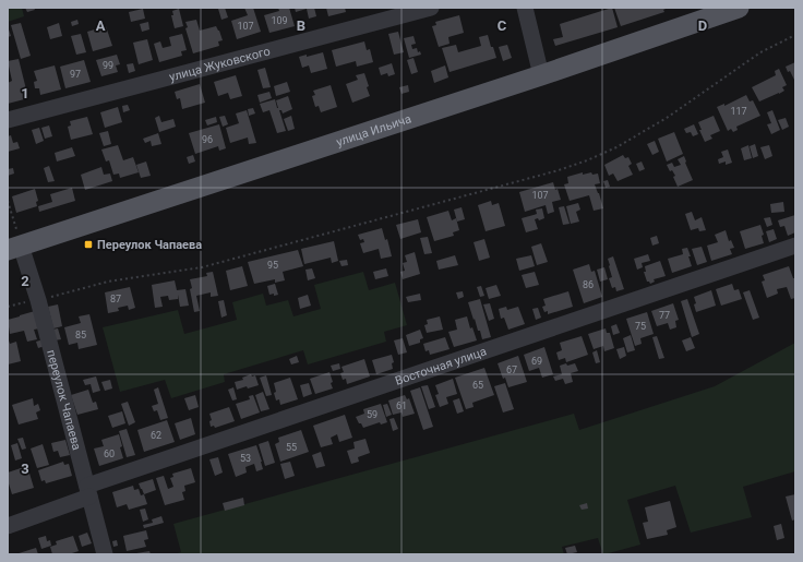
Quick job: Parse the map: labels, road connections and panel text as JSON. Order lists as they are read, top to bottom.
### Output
{
  "streets": {
    "main road": ["улица Ильича"],
    "street": ["улица Жуковского", "Восточная улица", "переулок Чапаева"]
  },
  "crossings": [
    ["улица Ильича", "переулок Чапаева"],
    ["Восточная улица", "переулок Чапаева"]
  ],
  "places": {
    "transit": ["Переулок Чапаева"]
  },
  "house_numbers": [
    "109",
    "107",
    "99",
    "97",
    "117",
    "96",
    "107",
    "95",
    "86",
    "87",
    "77",
    "75",
    "85",
    "69",
    "67",
    "65",
    "61",
    "59",
    "62",
    "55",
    "60",
    "53"
  ],
  "grid": {
    "columns": [
      "A",
      "B",
      "C",
      "D"
    ],
    "rows": ["1", "2", "3"]
  }
}
